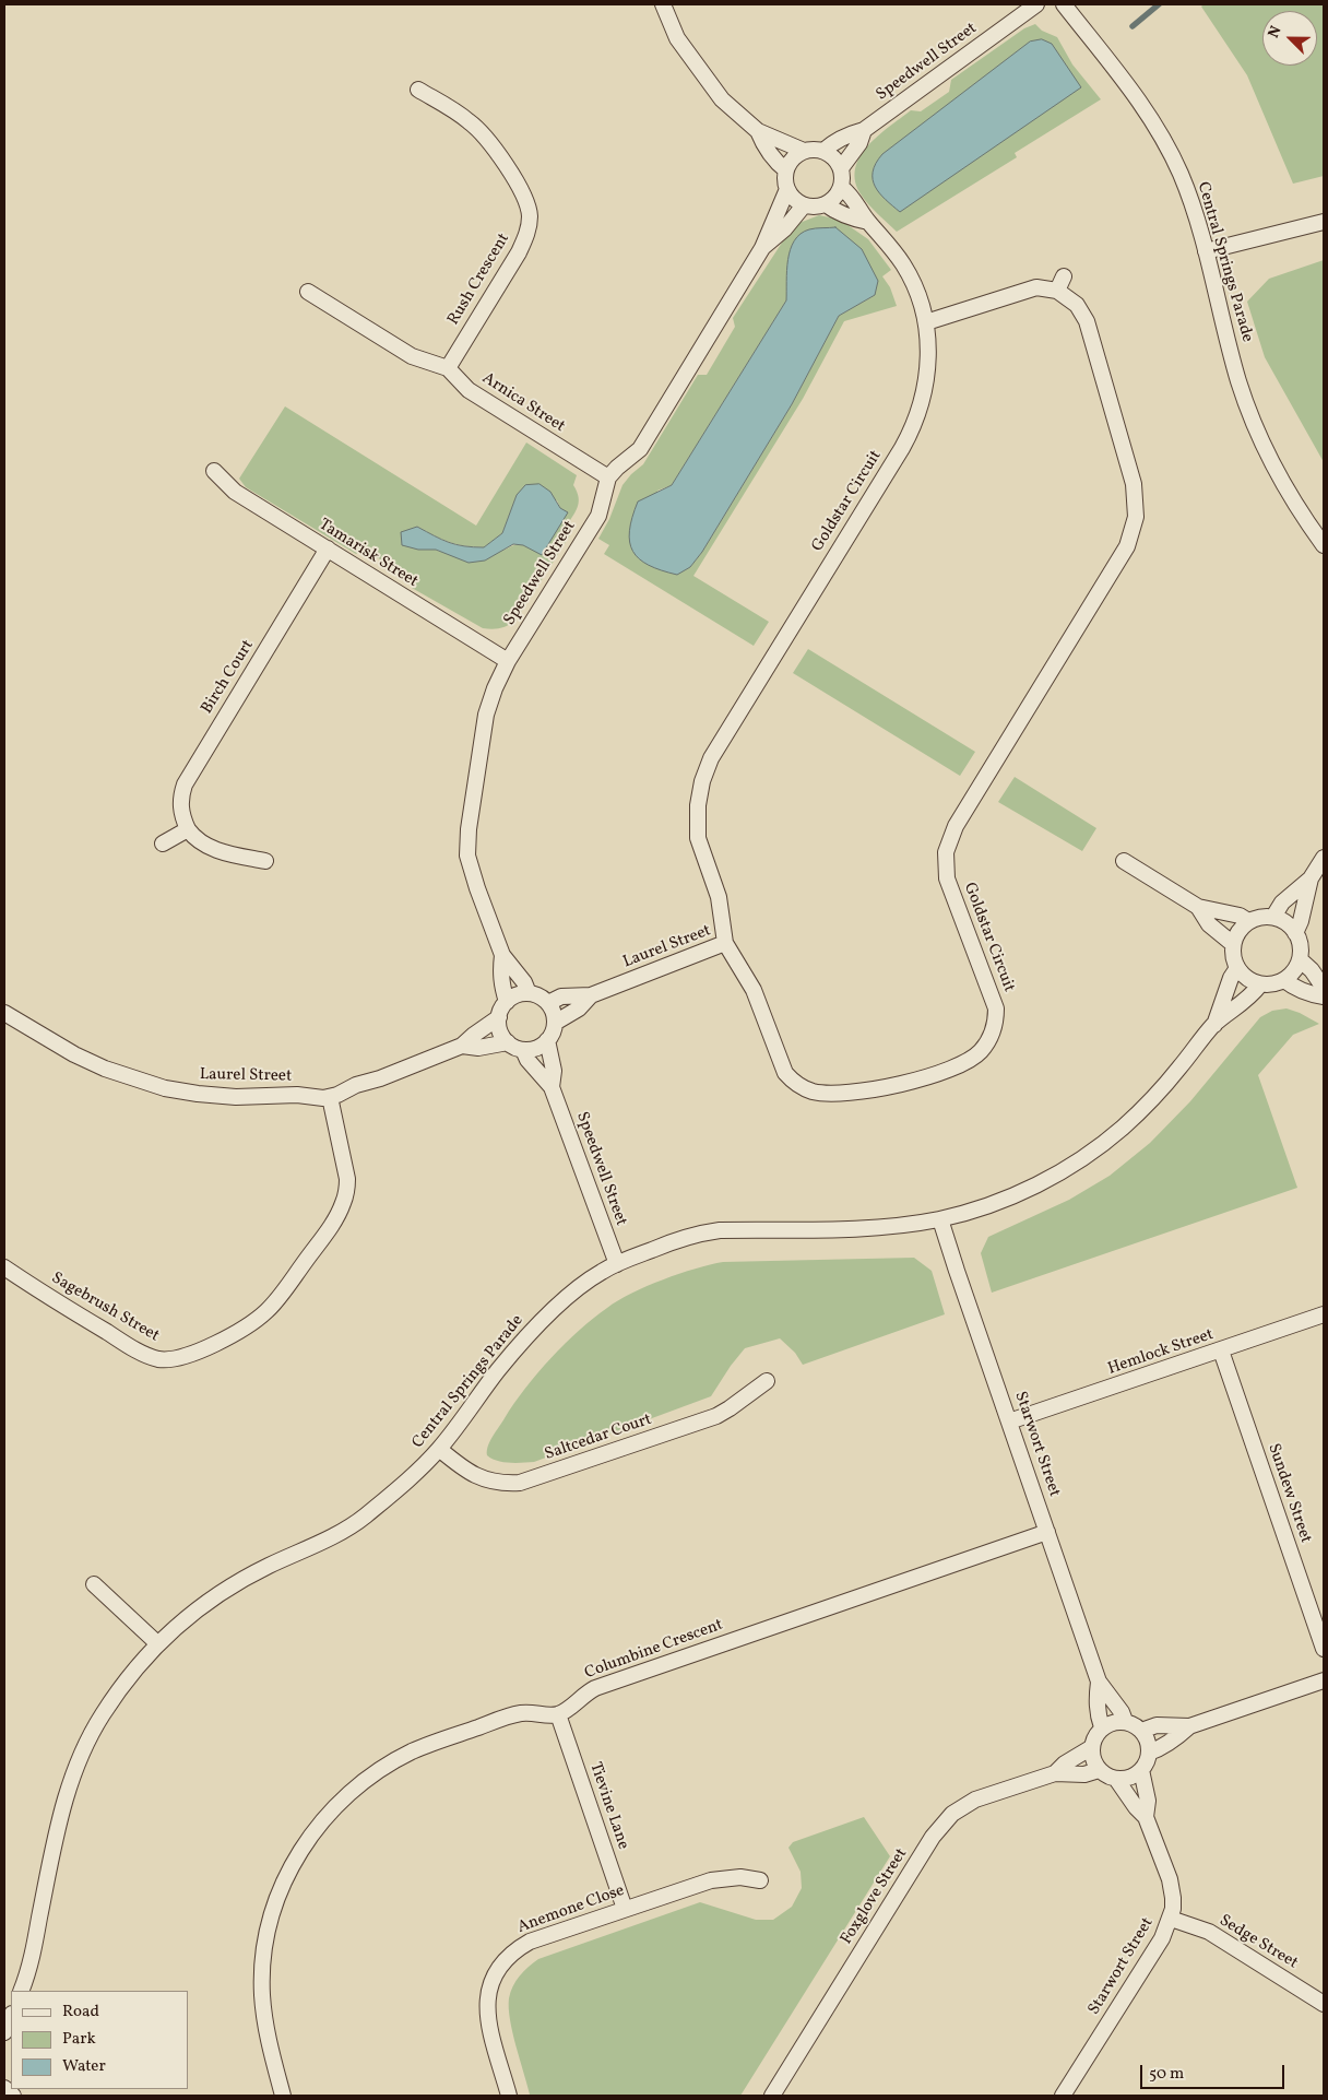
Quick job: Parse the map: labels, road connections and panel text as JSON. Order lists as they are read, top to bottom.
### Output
{
  "streets": {
    "street": [
      "Speedwell Street",
      "Central Springs Parade",
      "Rush Crescent",
      "Arnica Street",
      "Goldstar Circuit",
      "Tamarisk Street",
      "Birch Court",
      "Laurel Street",
      "Sagebrush Street",
      "Hemlock Street",
      "Saltcedar Court",
      "Starwort Street",
      "Sundew Street",
      "Columbine Crescent",
      "Tievine Lane",
      "Foxglove Street",
      "Anemone Close",
      "Sedge Street"
    ]
  },
  "crossings": [
    ["Speedwell Street", "Central Springs Parade"],
    ["Speedwell Street", "Arnica Street"],
    ["Speedwell Street", "Goldstar Circuit"],
    ["Speedwell Street", "Tamarisk Street"],
    ["Speedwell Street", "Laurel Street"],
    ["Central Springs Parade", "Saltcedar Court"],
    ["Central Springs Parade", "Starwort Street"],
    ["Rush Crescent", "Arnica Street"],
    ["Goldstar Circuit", "Laurel Street"],
    ["Tamarisk Street", "Birch Court"],
    ["Laurel Street", "Sagebrush Street"],
    ["Hemlock Street", "Starwort Street"],
    ["Hemlock Street", "Sundew Street"],
    ["Starwort Street", "Columbine Crescent"],
    ["Starwort Street", "Foxglove Street"],
    ["Starwort Street", "Sedge Street"],
    ["Columbine Crescent", "Tievine Lane"],
    ["Tievine Lane", "Anemone Close"]
  ],
  "legend": ["Road", "Park", "Water"],
  "scale_bar": "50 m",
  "north": "top left"
}
